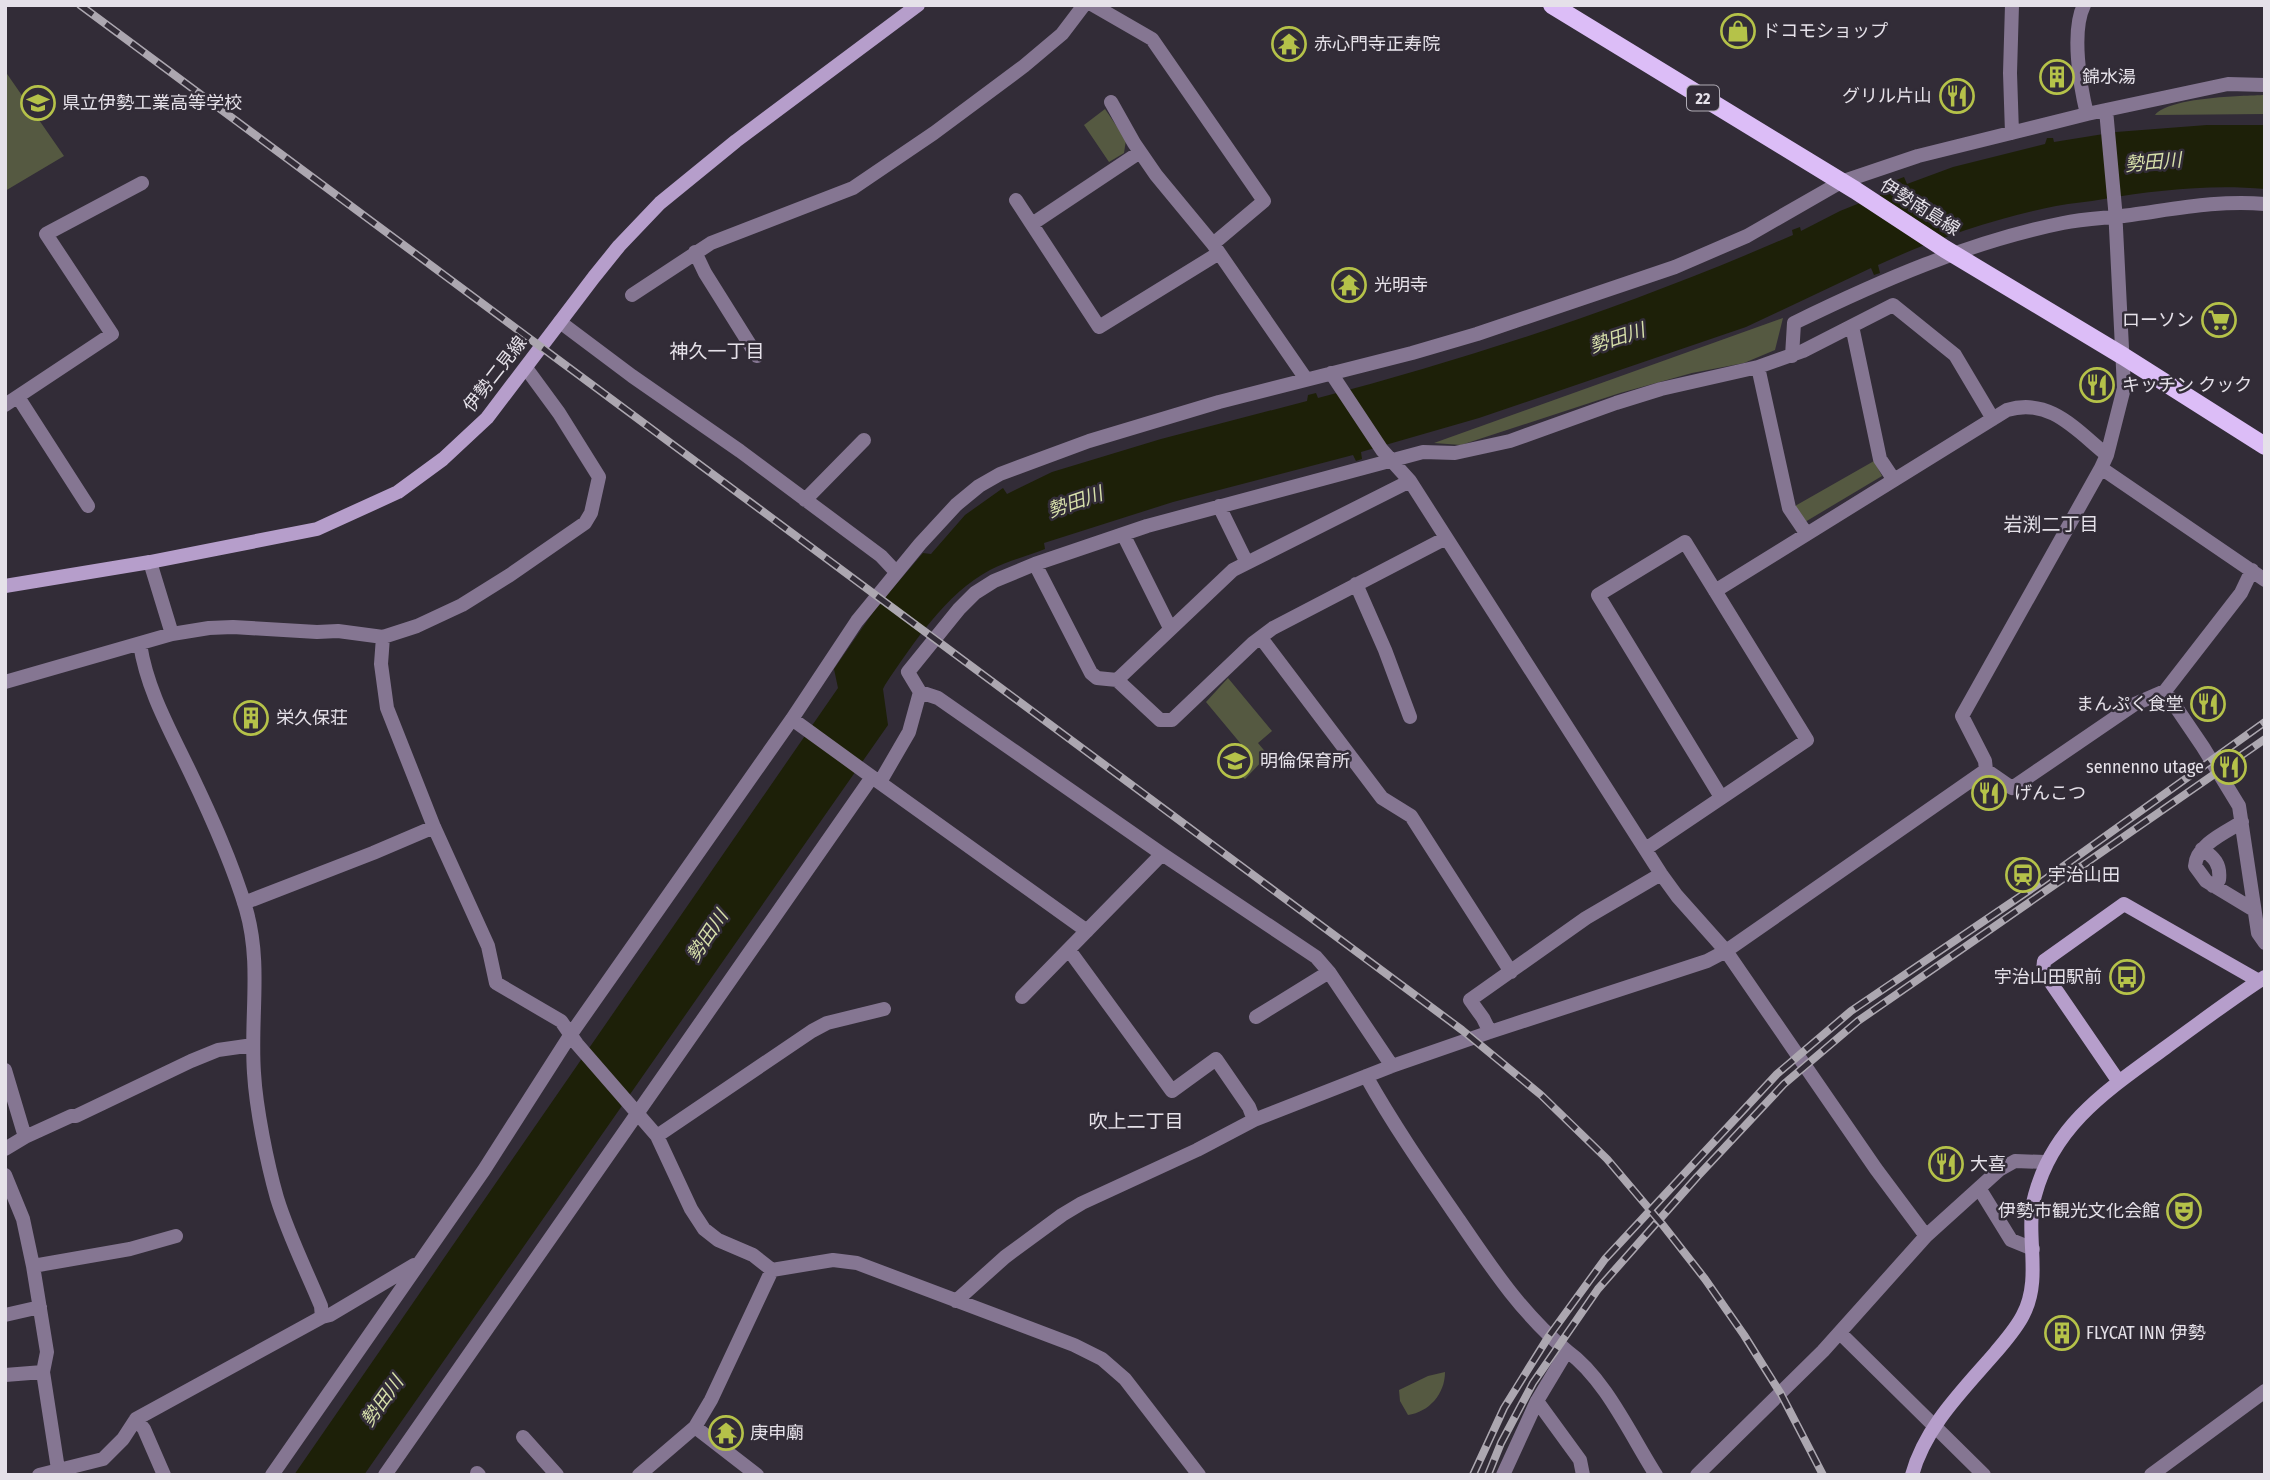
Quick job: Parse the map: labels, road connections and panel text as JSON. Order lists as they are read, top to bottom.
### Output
{
  "streets": {
    "main road": ["22", "伊勢南島線", "伊勢二見線"]
  },
  "districts": ["神久一丁目", "岩渕二丁目", "吹上二丁目"],
  "water": ["勢田川"],
  "places": {
    "shop": ["ドコモショップ"],
    "temple": ["赤心門寺正寿院", "光明寺", "庚申廟"],
    "building": ["錦水湯", "栄久保荘", "FLYCAT INN 伊勢"],
    "restaurant": [
      "グリル片山",
      "キッチン クック",
      "まんぷく食堂",
      "sennenno utage",
      "げんこつ",
      "大喜"
    ],
    "school or university": ["県立伊勢工業高等学校", "明倫保育所"],
    "supermarket": ["ローソン"],
    "station": ["宇治山田"],
    "bus stop": ["宇治山田駅前"],
    "theatre": ["伊勢市観光文化会館"]
  }
}
